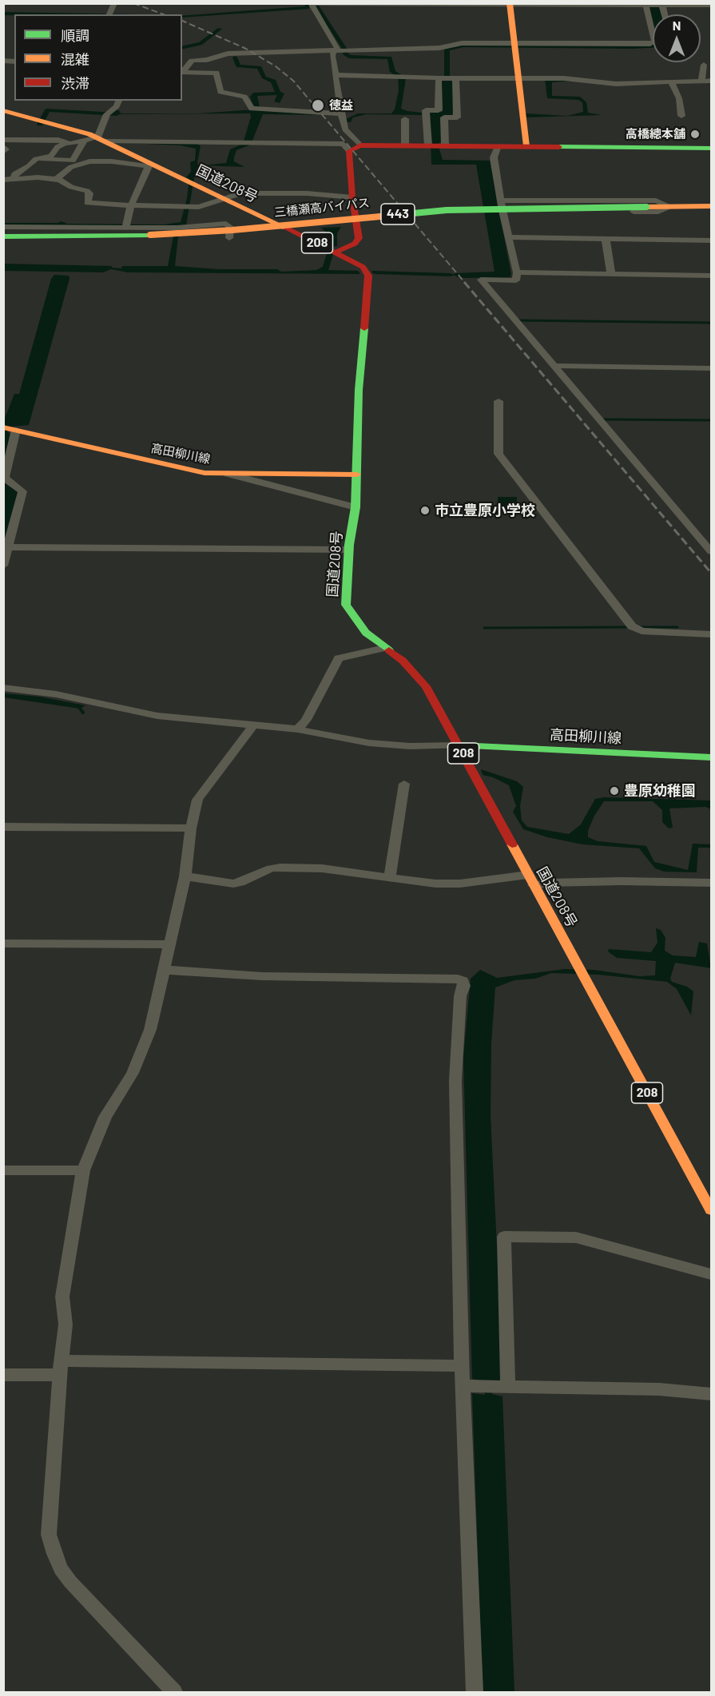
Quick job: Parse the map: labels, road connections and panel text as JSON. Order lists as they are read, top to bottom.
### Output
{
  "streets": {
    "main road": [
      "国道208号",
      "三橋瀬高バイパス",
      "443",
      "208",
      "高田柳川線"
    ]
  },
  "crossings": [
    ["国道208号", "高田柳川線"]
  ],
  "places": [
    "徳益",
    "高橋總本舗",
    "市立豊原小学校",
    "豊原幼稚園"
  ],
  "legend": ["順調", "混雑", "渋滞"],
  "north": "top"
}
